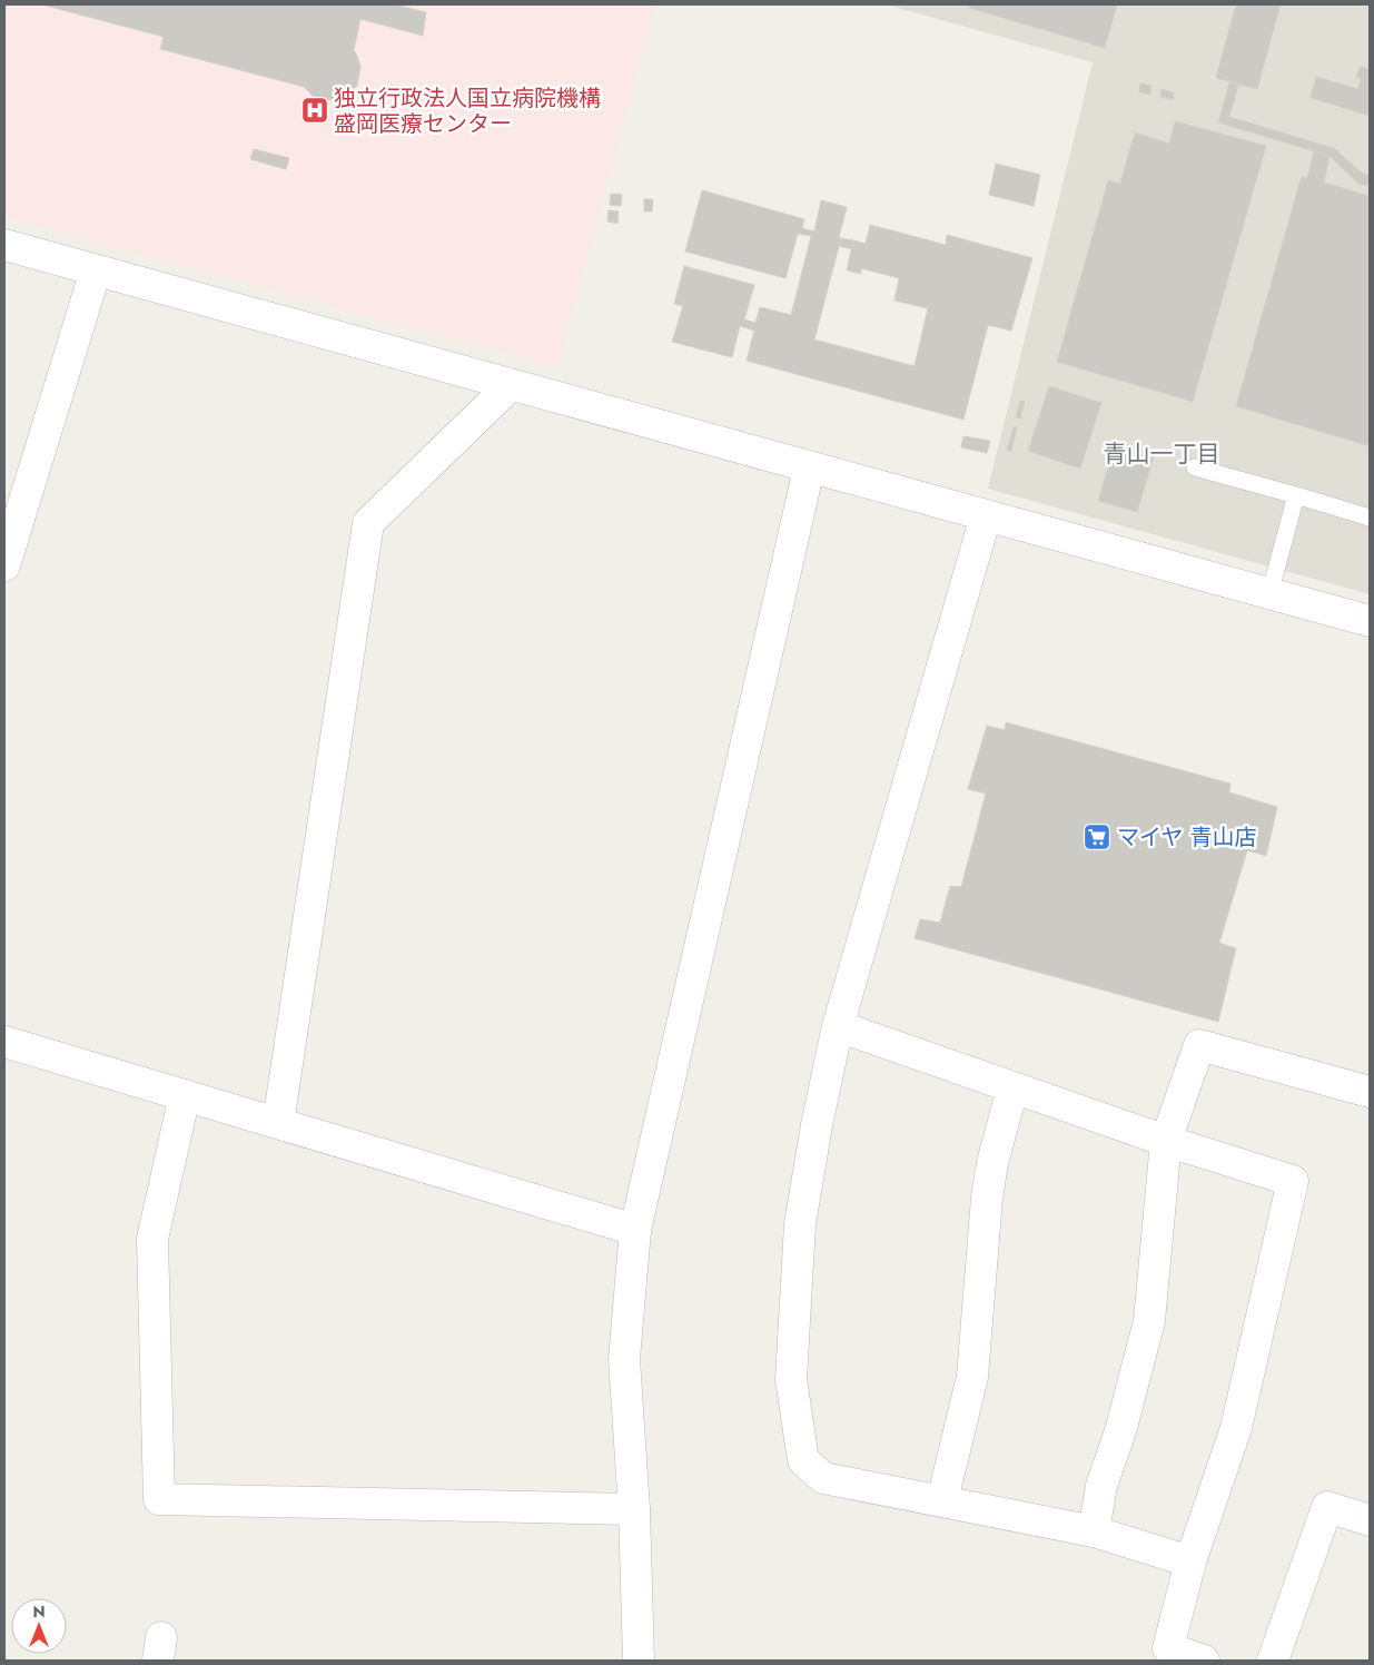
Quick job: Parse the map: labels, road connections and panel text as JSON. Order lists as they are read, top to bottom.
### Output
{
  "districts": ["青山一丁目"],
  "places": {
    "hospital": ["独立行政法人国立病院機構 盛岡医療センター"],
    "supermarket": ["マイヤ 青山店"]
  },
  "north": "top"
}
